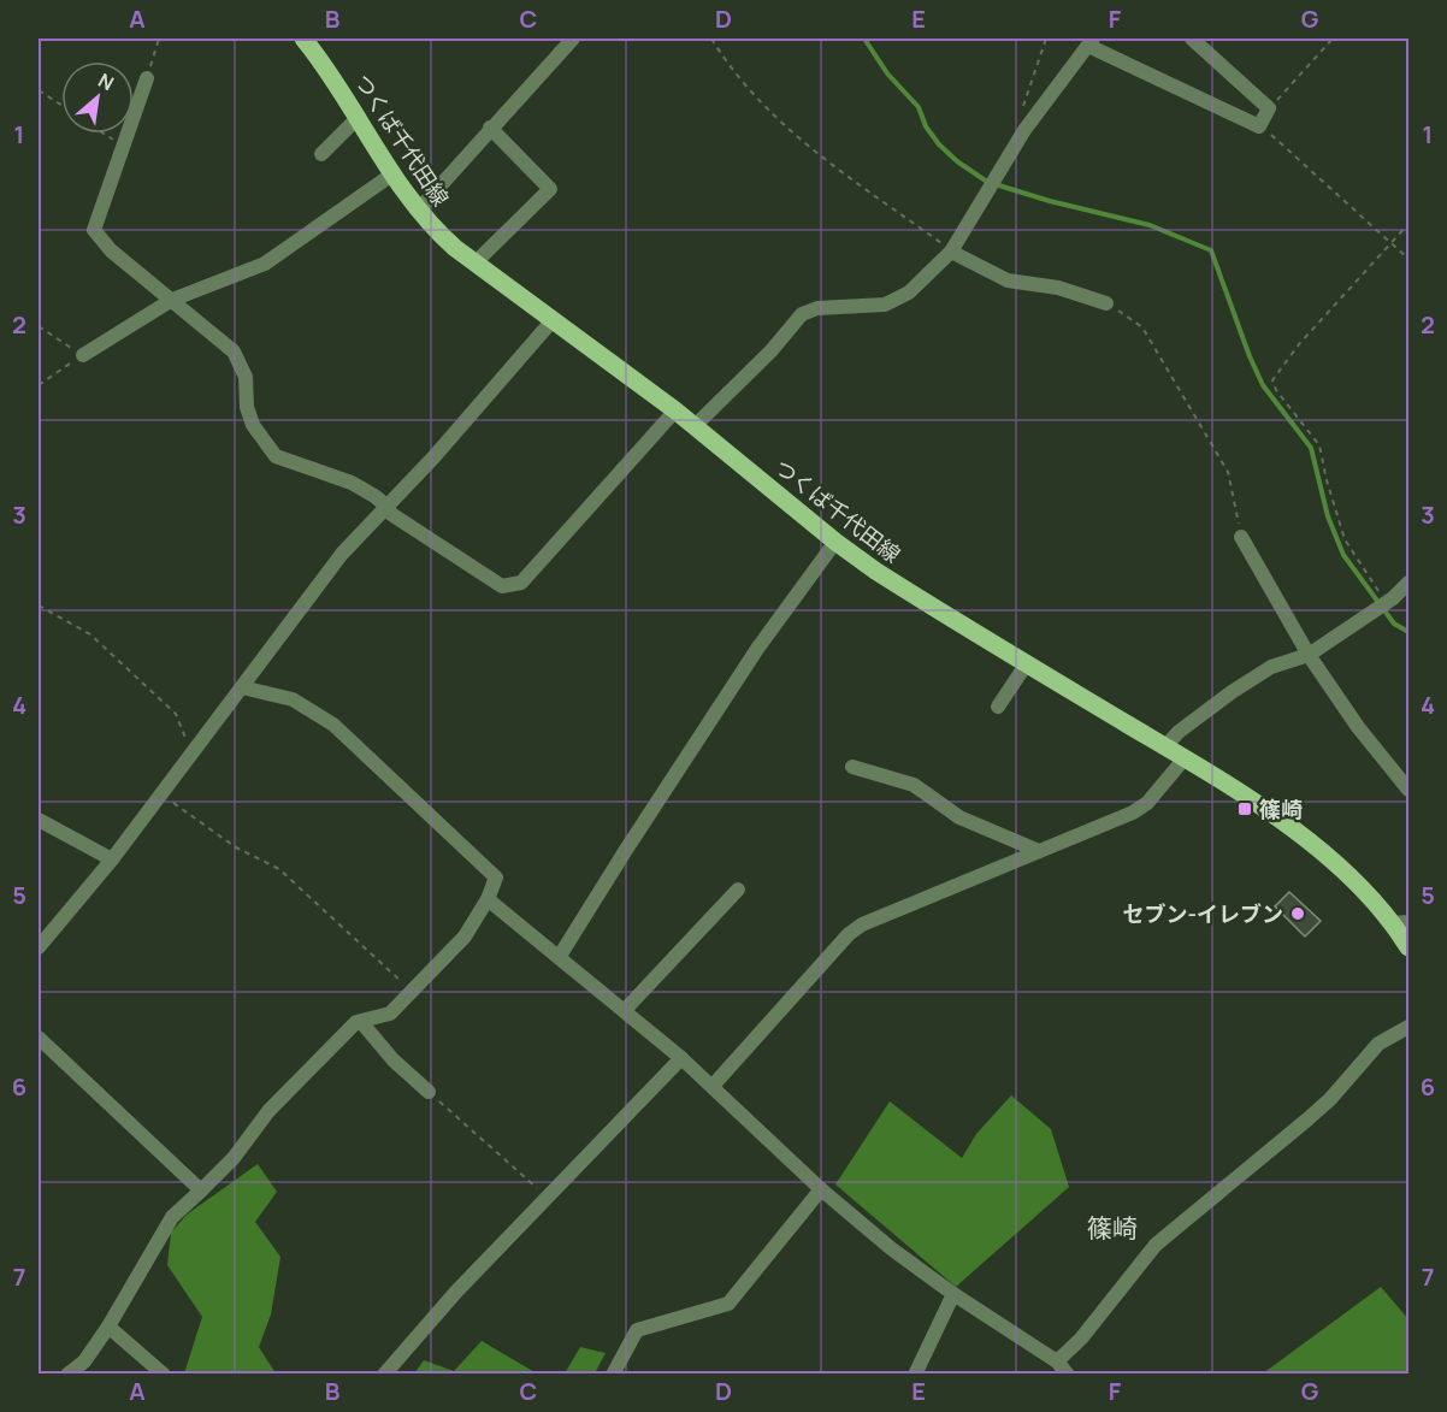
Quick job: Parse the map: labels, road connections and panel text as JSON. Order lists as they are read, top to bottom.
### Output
{
  "streets": {
    "main road": ["つくば千代田線"]
  },
  "districts": ["篠崎"],
  "places": {
    "transit": ["篠崎"],
    "other": ["セブン-イレブン"]
  },
  "north": "top right",
  "grid": {
    "columns": [
      "A",
      "B",
      "C",
      "D",
      "E",
      "F",
      "G"
    ],
    "rows": [
      "1",
      "2",
      "3",
      "4",
      "5",
      "6",
      "7"
    ]
  }
}
